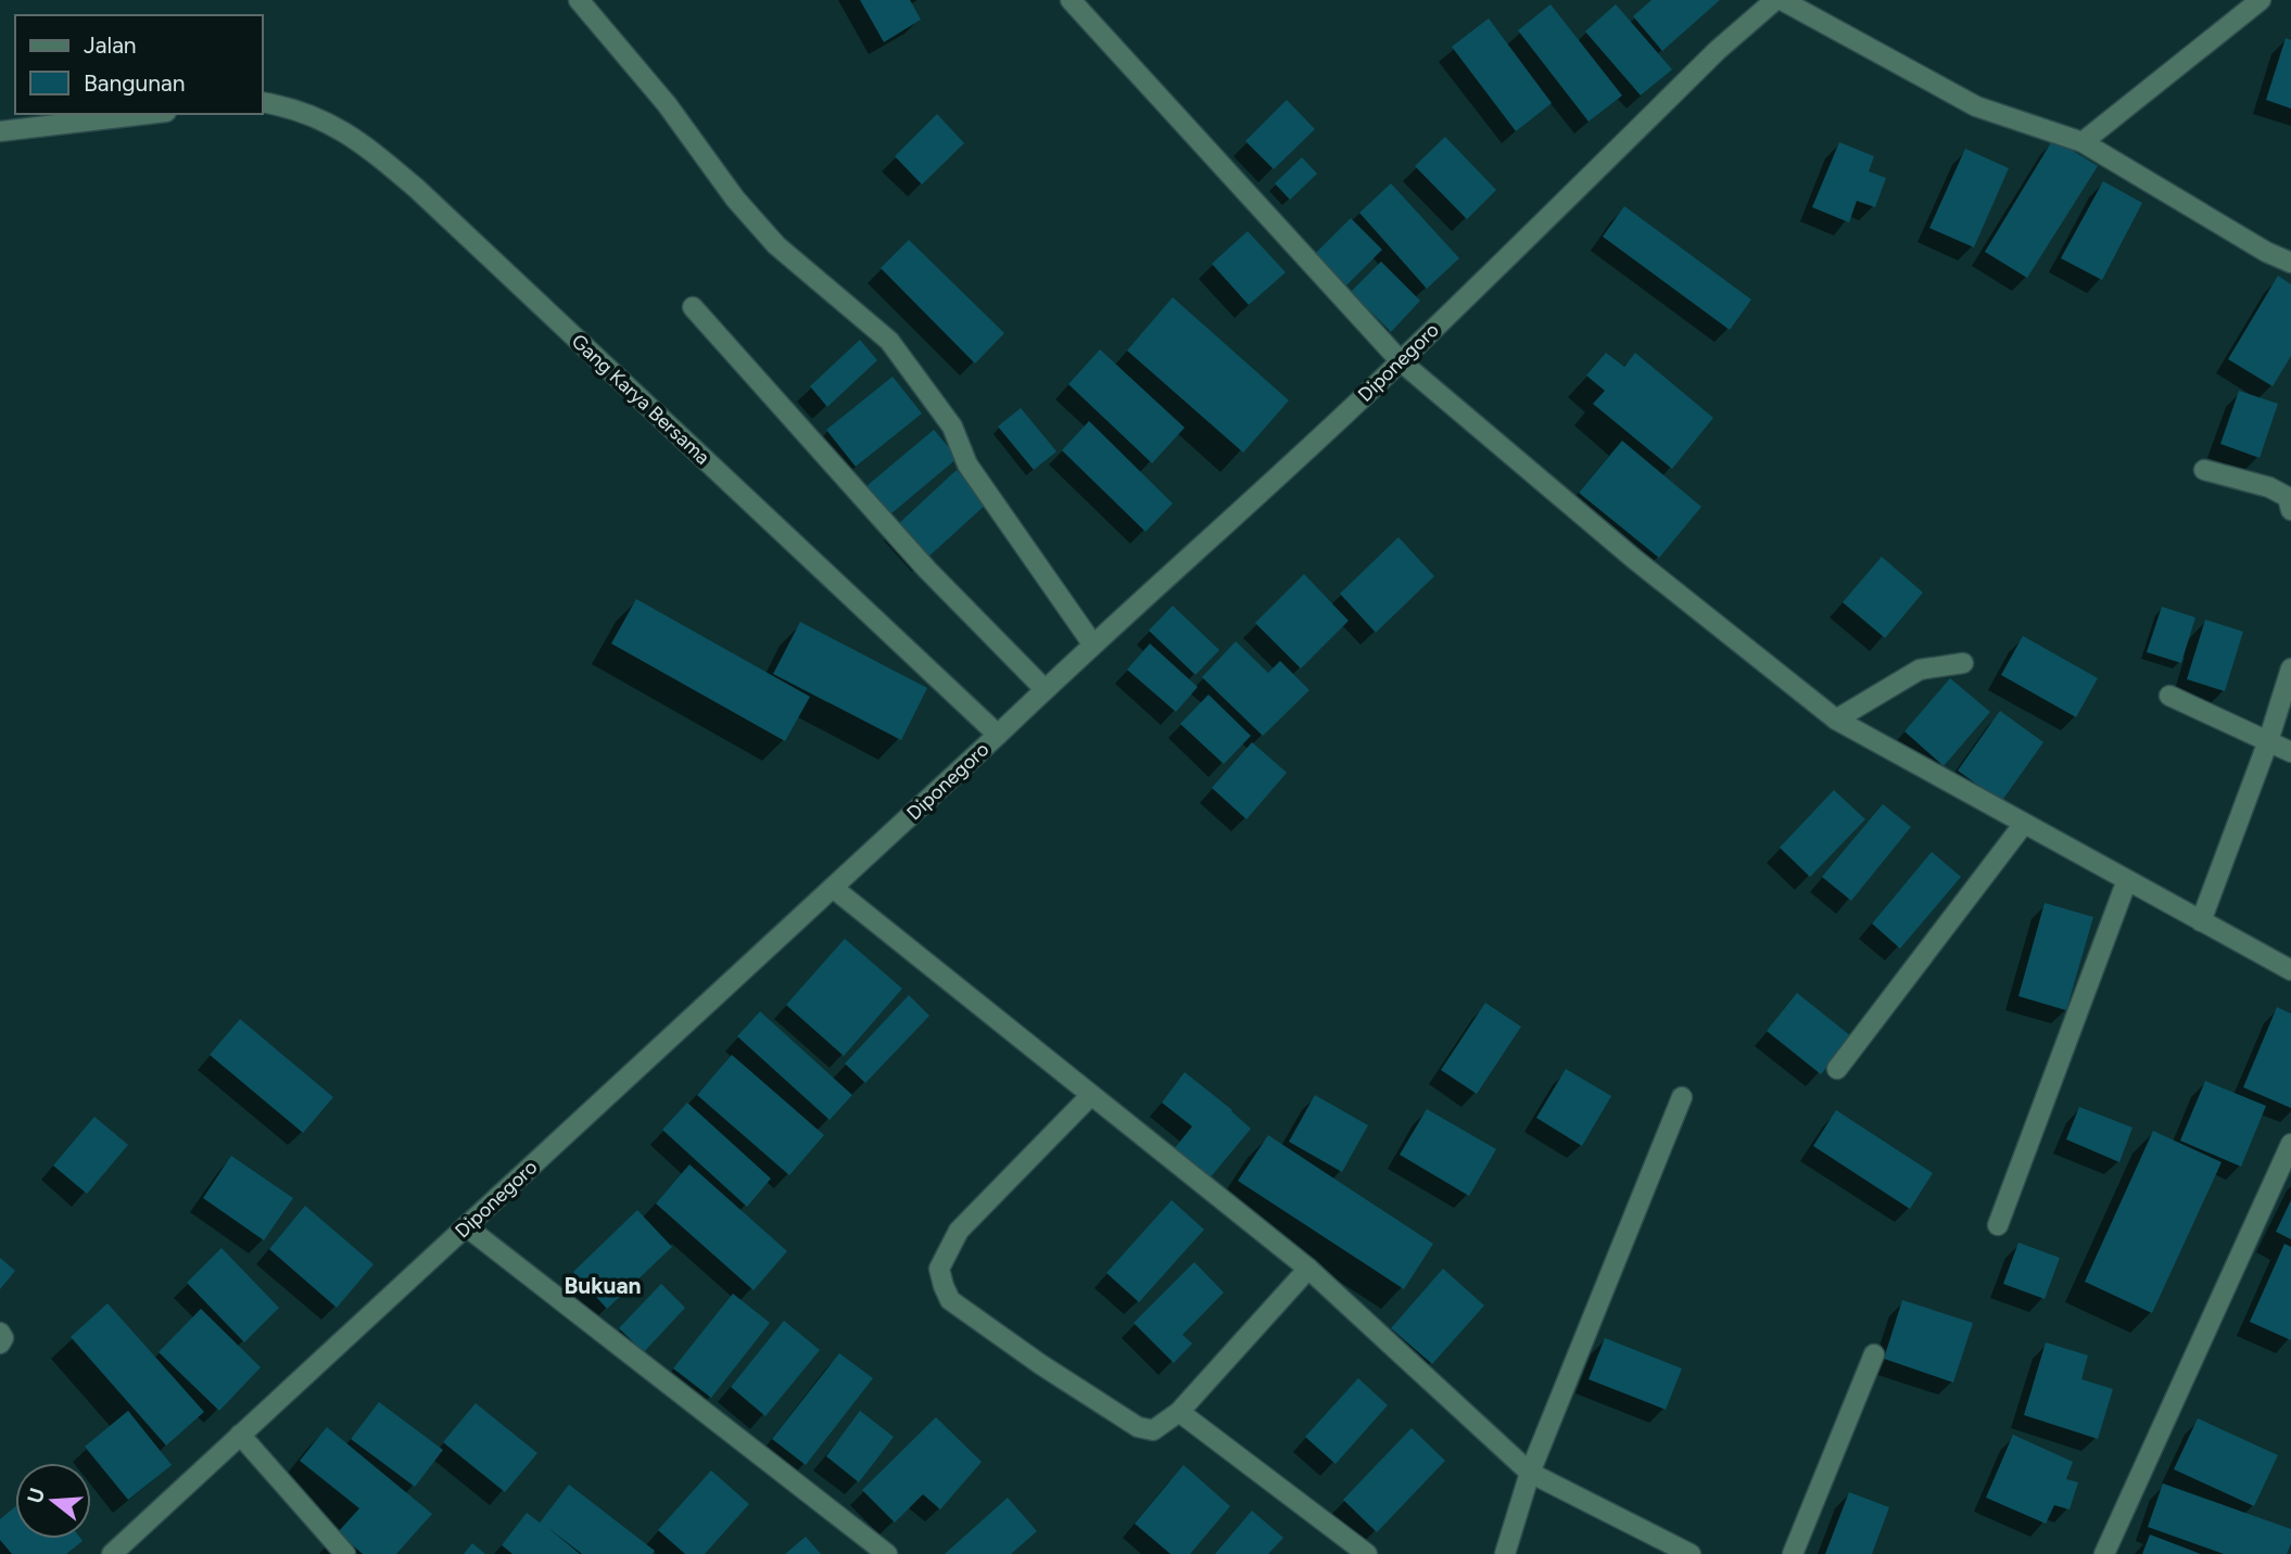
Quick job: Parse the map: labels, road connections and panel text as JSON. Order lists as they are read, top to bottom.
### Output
{
  "streets": {
    "street": ["Diponegoro", "Gang Karya Bersama"]
  },
  "crossings": [
    ["Diponegoro", "Gang Karya Bersama"]
  ],
  "districts": ["Bukuan"],
  "legend": ["Jalan", "Bangunan"],
  "north": "left"
}
